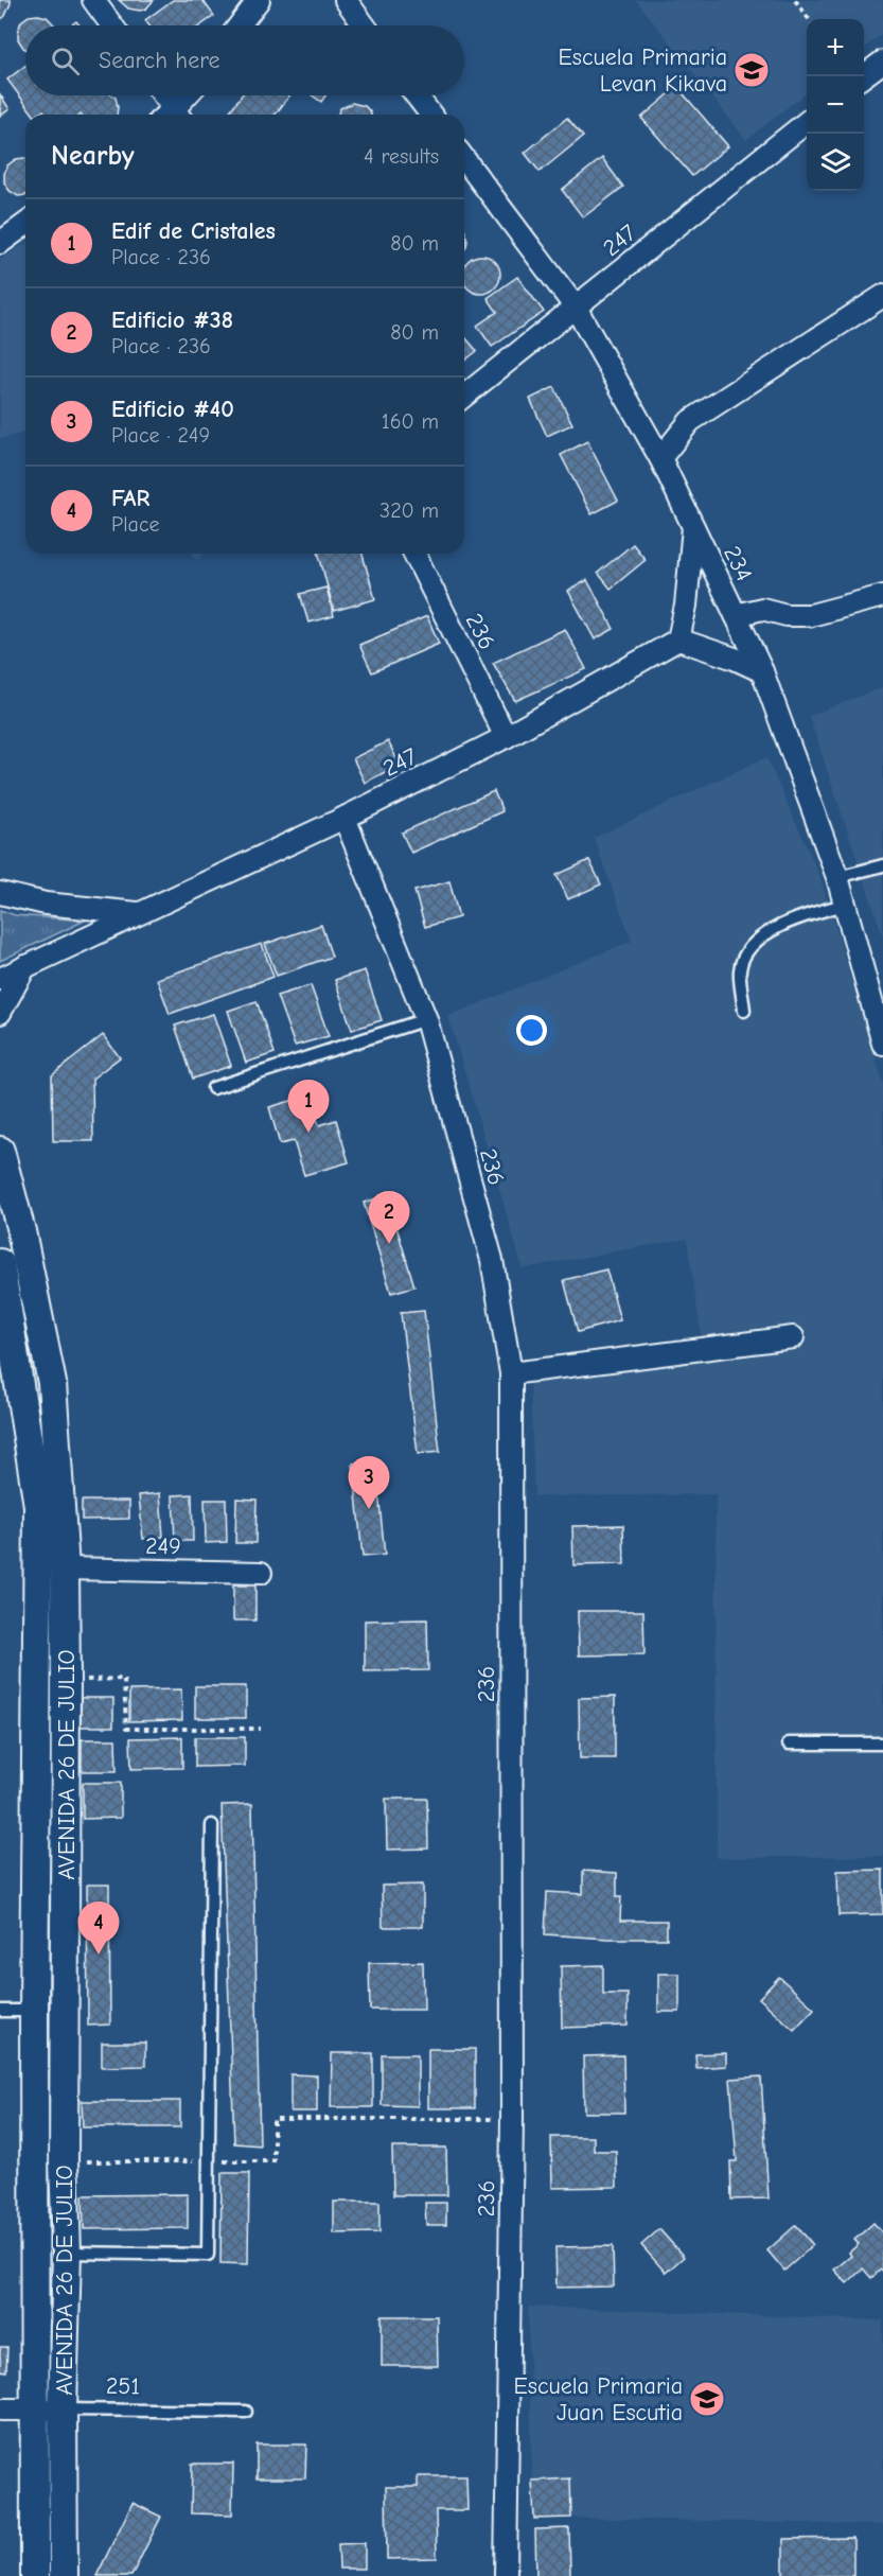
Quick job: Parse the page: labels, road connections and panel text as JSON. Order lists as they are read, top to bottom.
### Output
{
  "streets": {
    "street": [
      "247",
      "234",
      "236",
      "249",
      "AVENIDA 26 DE JULIO",
      "251"
    ]
  },
  "crossings": [
    ["247", "234"],
    ["247", "236"],
    ["249", "AVENIDA 26 DE JULIO"],
    ["AVENIDA 26 DE JULIO", "251"]
  ],
  "places": {
    "school or university": ["Escuela Primaria Levan Kikava", "Escuela Primaria Juan Escutia"]
  },
  "page": {
    "map_buttons": ["+", "−"],
    "search": "Search here",
    "heading": ["Nearby", "4 results"],
    "list": [
      {
        "mark": "1",
        "name": "Edif de Cristales",
        "note": "Place · 236",
        "value": "80 m"
      },
      {
        "mark": "2",
        "name": "Edificio #38",
        "note": "Place · 236",
        "value": "80 m"
      },
      {
        "mark": "3",
        "name": "Edificio #40",
        "note": "Place · 249",
        "value": "160 m"
      },
      {
        "mark": "4",
        "name": "FAR",
        "note": "Place",
        "value": "320 m"
      }
    ],
    "pins": [
      "1",
      "2",
      "3",
      "4"
    ]
  }
}
